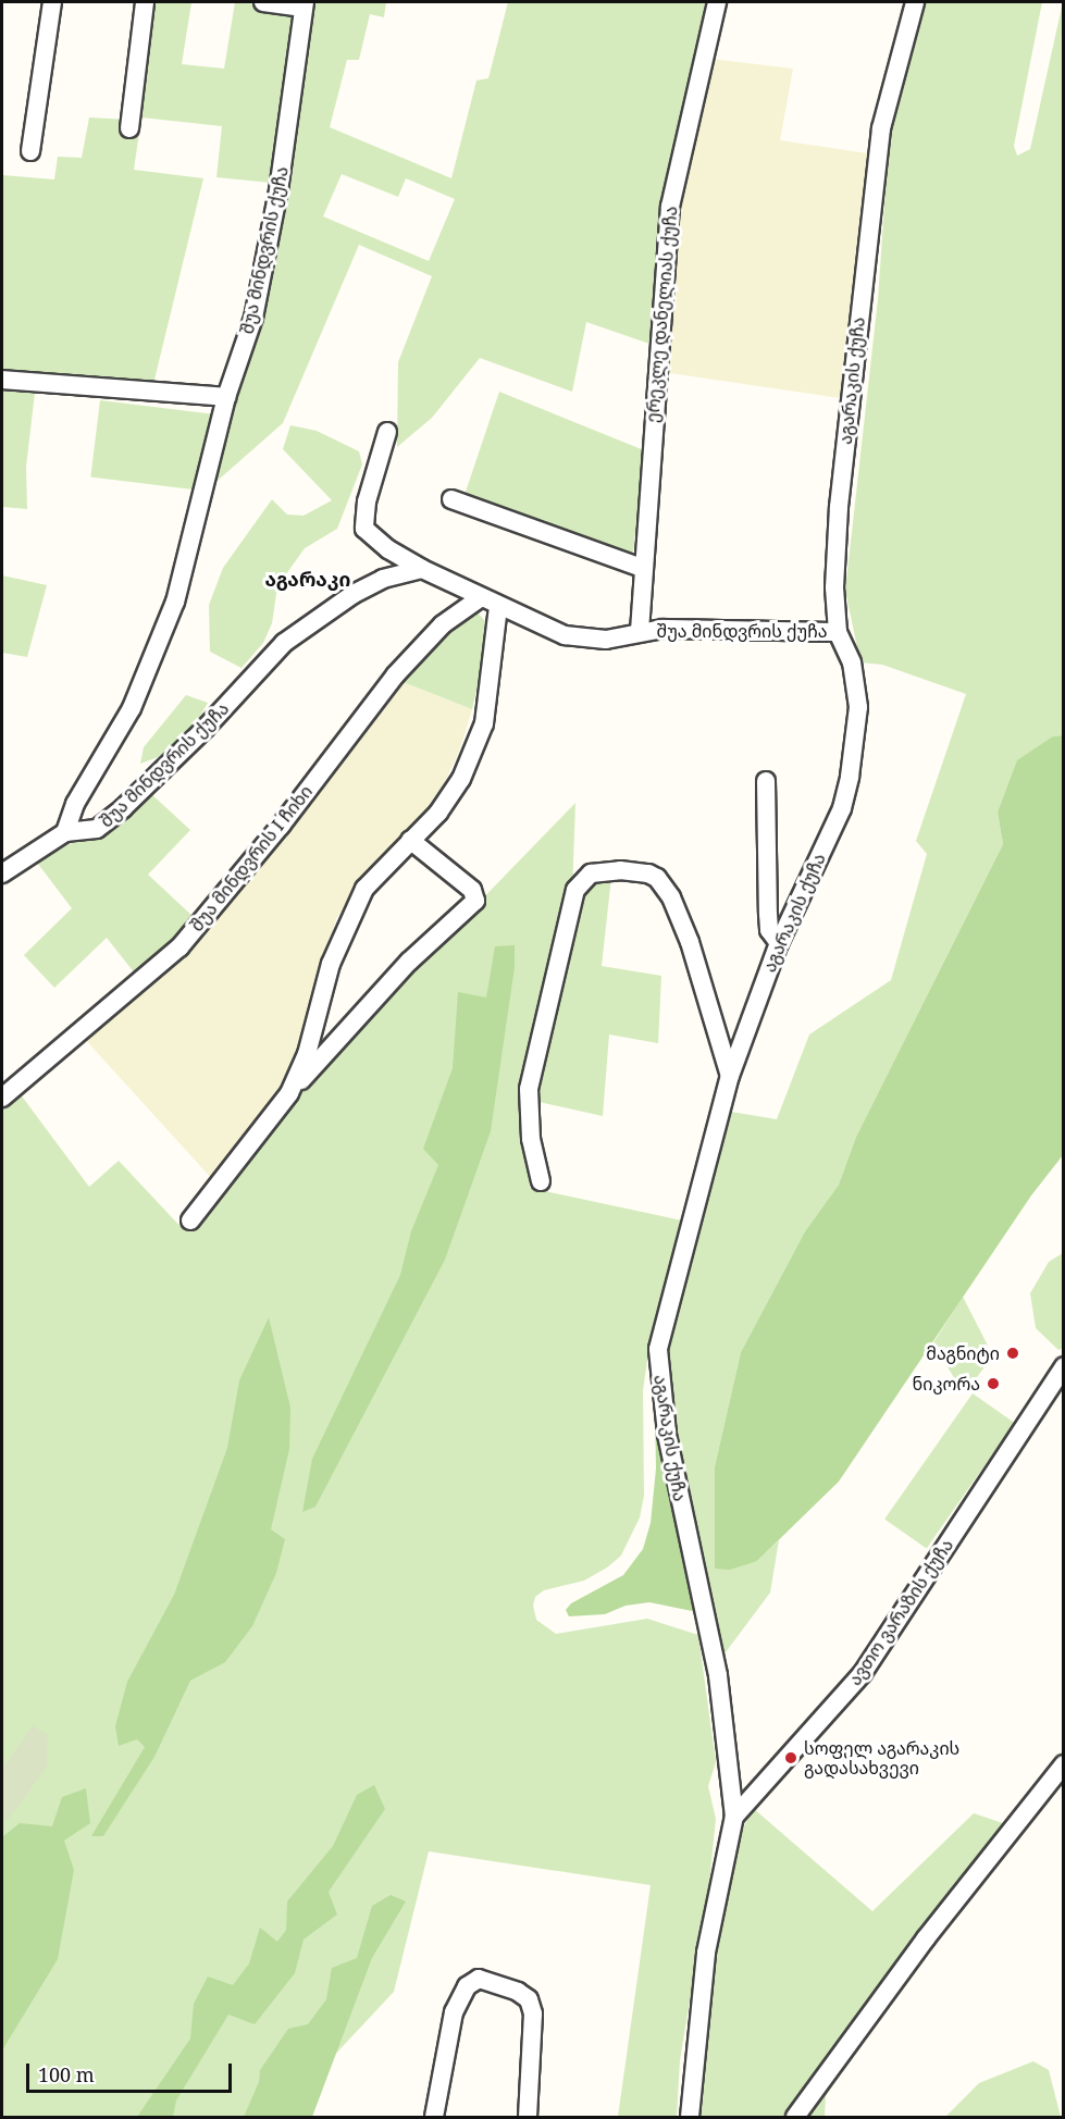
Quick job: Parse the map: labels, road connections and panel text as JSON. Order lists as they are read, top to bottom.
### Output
{
  "streets": {
    "street": [
      "შუა მინდვრის ქუჩა",
      "ერეკლე დანელიას ქუჩა",
      "აგარაკის ქუჩა",
      "შუა მინდვრის I ჩიხი",
      "ავთო ვარაზის ქუჩა"
    ]
  },
  "crossings": [
    ["შუა მინდვრის ქუჩა", "ერეკლე დანელიას ქუჩა"],
    ["შუა მინდვრის ქუჩა", "აგარაკის ქუჩა"],
    ["შუა მინდვრის ქუჩა", "შუა მინდვრის I ჩიხი"],
    ["აგარაკის ქუჩა", "ავთო ვარაზის ქუჩა"]
  ],
  "districts": ["აგარაკი"],
  "places": ["მაგნიტი", "ნიკორა", "სოფელ აგარაკის გადასახვევი"],
  "scale_bar": "100 m"
}
